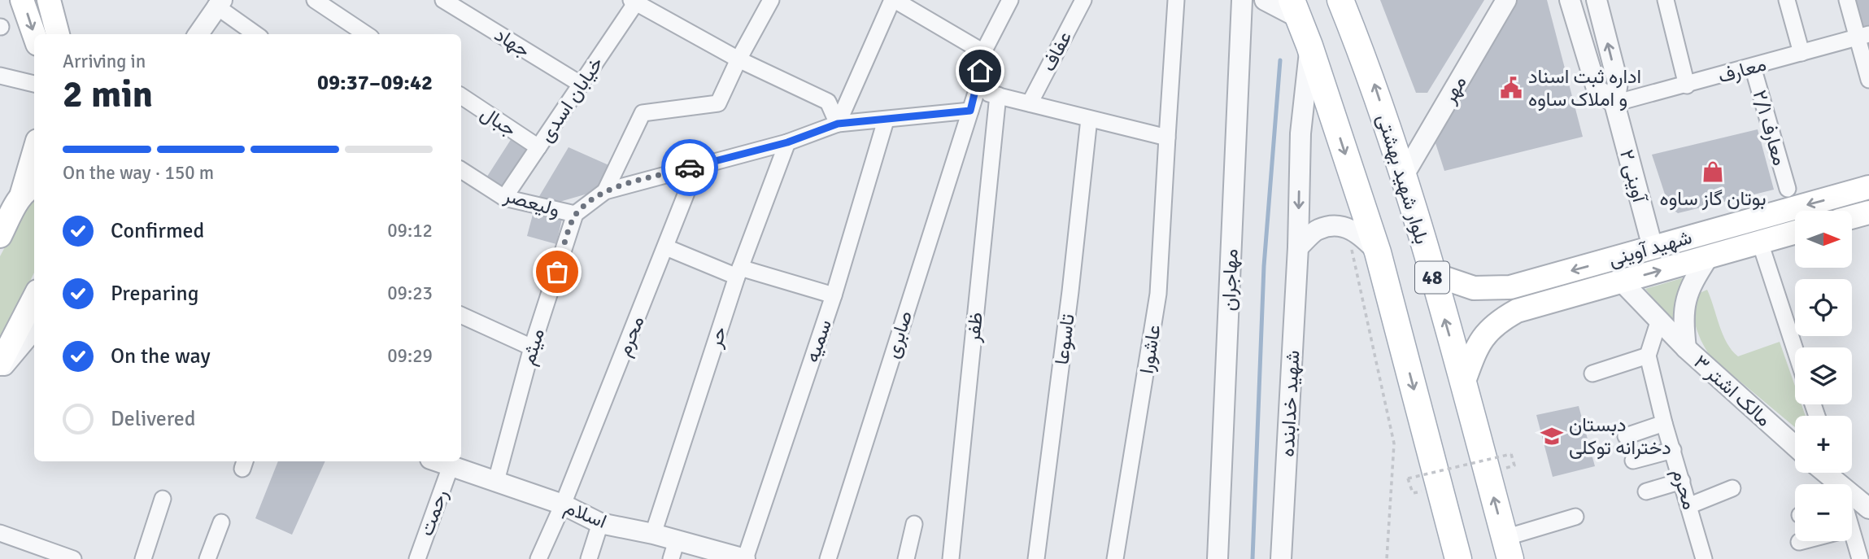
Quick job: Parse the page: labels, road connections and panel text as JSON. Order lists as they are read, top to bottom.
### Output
{
  "streets": {
    "main road": ["بلوار شهید بهشتی", "شهید آوینی", "48"],
    "street": [
      "جهاد",
      "عفاف",
      "معارف",
      "مهر",
      "خیابان اسدی",
      "جبال",
      "معارف ۲/۱",
      "۲ آوینی",
      "ولیعصر",
      "مهاجران",
      "ظفر",
      "صابری",
      "محرم",
      "حر",
      "تاسوعا",
      "سمیه",
      "میثم",
      "عاشورا",
      "مالک اشتر ۳",
      "شهید خدابنده",
      "رحمت",
      "اسلام"
    ]
  },
  "crossings": [
    ["جهاد", "خیابان اسدی"],
    ["معارف", "معارف ۲/۱"],
    ["معارف", "۲ آوینی"],
    ["مهر", "بلوار شهید بهشتی"],
    ["خیابان اسدی", "جبال"],
    ["خیابان اسدی", "ولیعصر"],
    ["۲ آوینی", "شهید آوینی"],
    ["بلوار شهید بهشتی", "شهید آوینی"],
    ["ولیعصر", "صابری"],
    ["ولیعصر", "محرم"],
    ["ولیعصر", "حر"],
    ["ولیعصر", "سمیه"],
    ["ولیعصر", "میثم"],
    ["شهید آوینی", "مالک اشتر ۳"],
    ["48", "شهید خدابنده"],
    ["محرم", "اسلام"],
    ["حر", "اسلام"],
    ["سمیه", "اسلام"],
    ["میثم", "اسلام"],
    ["رحمت", "اسلام"]
  ],
  "one_way": ["شهید خدابنده"],
  "places": {
    "public building": ["اداره ثبت اسناد و املاک ساوه"],
    "shop": ["بوتان گاز ساوه"],
    "school or university": ["دبستان دخترانه توکلی"]
  },
  "north": "right",
  "page": {
    "heading": ["2 min", "Arriving in", "09:37–09:42"],
    "bar": "On the way · 150 m",
    "list": [
      ["Confirmed", "09:12"],
      ["Preparing", "09:23"],
      ["On the way", "09:29"],
      "Delivered"
    ],
    "map_buttons": ["+", "−"]
  }
}
